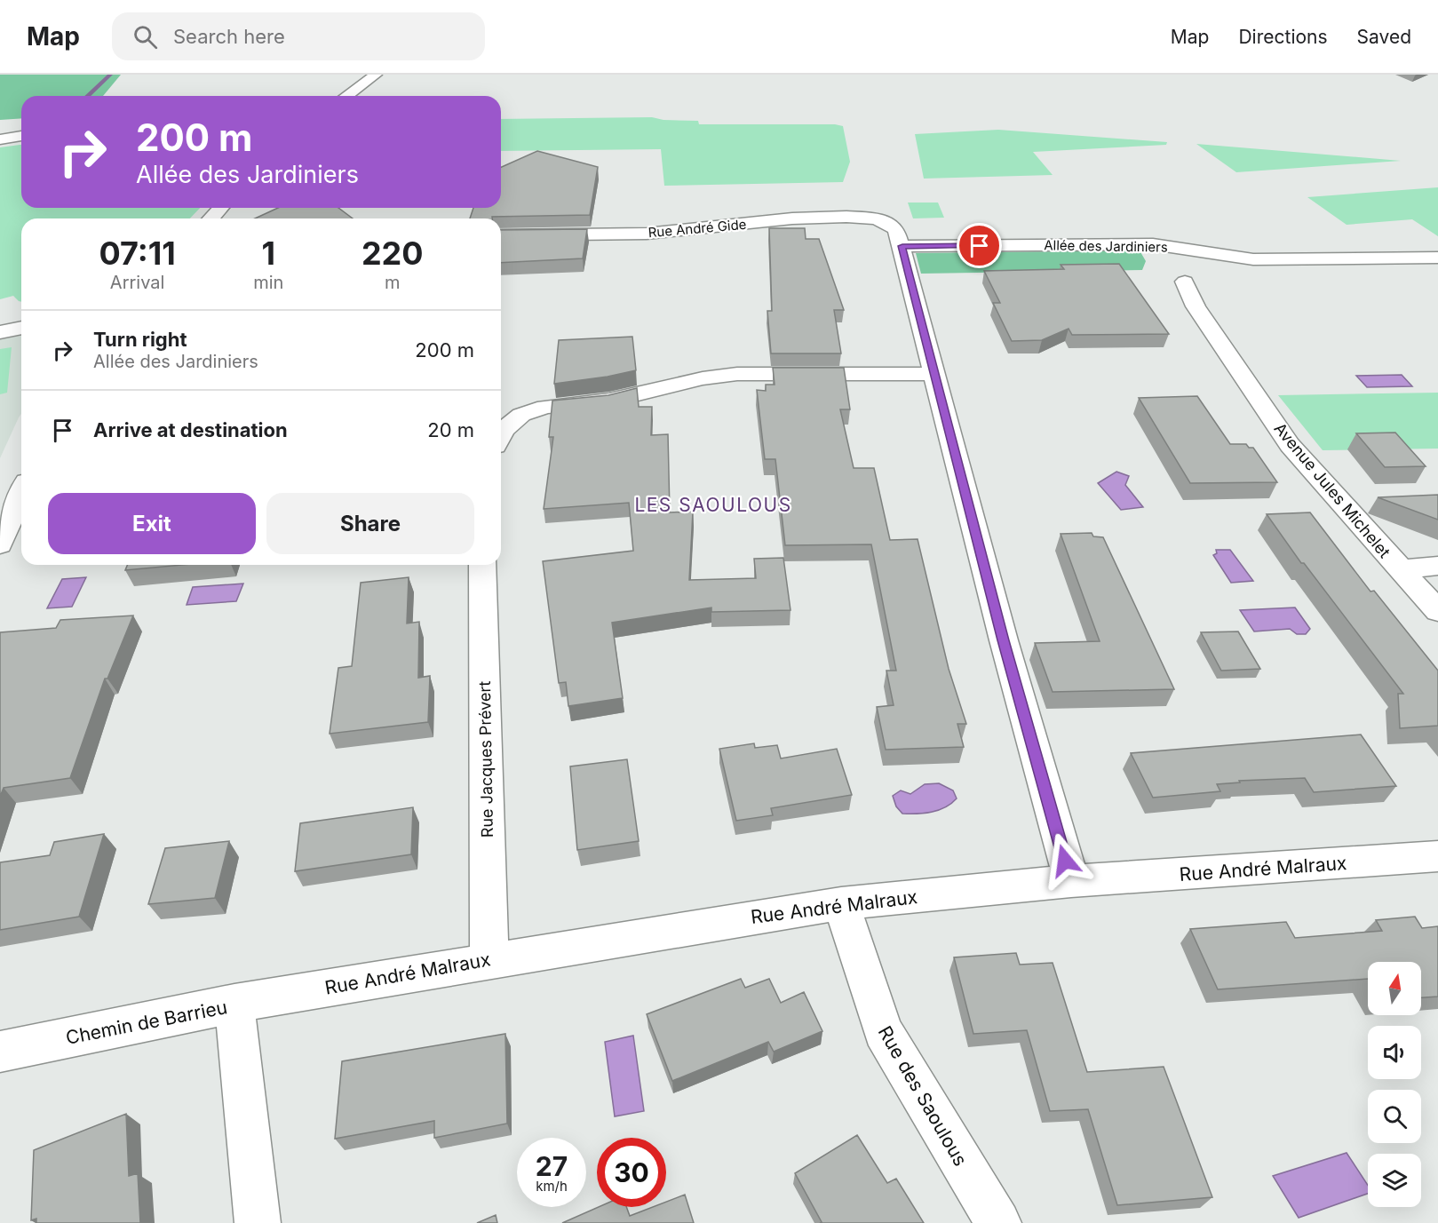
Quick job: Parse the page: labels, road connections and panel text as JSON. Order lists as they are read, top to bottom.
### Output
{
  "streets": {
    "street": [
      "Rue André Gide",
      "Allée des Jardiniers",
      "Avenue Jules Michelet",
      "Rue Jacques Prévert",
      "Rue André Malraux",
      "Chemin de Barrieu",
      "Rue des Saoulous"
    ]
  },
  "crossings": [
    ["Rue André Gide", "Allée des Jardiniers"],
    ["Rue Jacques Prévert", "Rue André Malraux"],
    ["Rue André Malraux", "Chemin de Barrieu"],
    ["Rue André Malraux", "Rue des Saoulous"]
  ],
  "districts": ["LES SAOULOUS"],
  "north": "top",
  "page": {
    "header": "Map",
    "search": "Search here",
    "nav": ["Map", "Directions", "Saved"],
    "turn": ["200 m", "Allée des Jardiniers"],
    "eta": [
      "07:11",
      "Arrival",
      "1",
      "min",
      "220",
      "m"
    ],
    "list": [
      {
        "name": "Turn right",
        "note": "Allée des Jardiniers",
        "value": "200 m"
      },
      {
        "name": "Arrive at destination",
        "value": "20 m"
      }
    ],
    "buttons": ["Exit", "Share"],
    "speed": "27 km/h",
    "limit": "30"
  }
}
